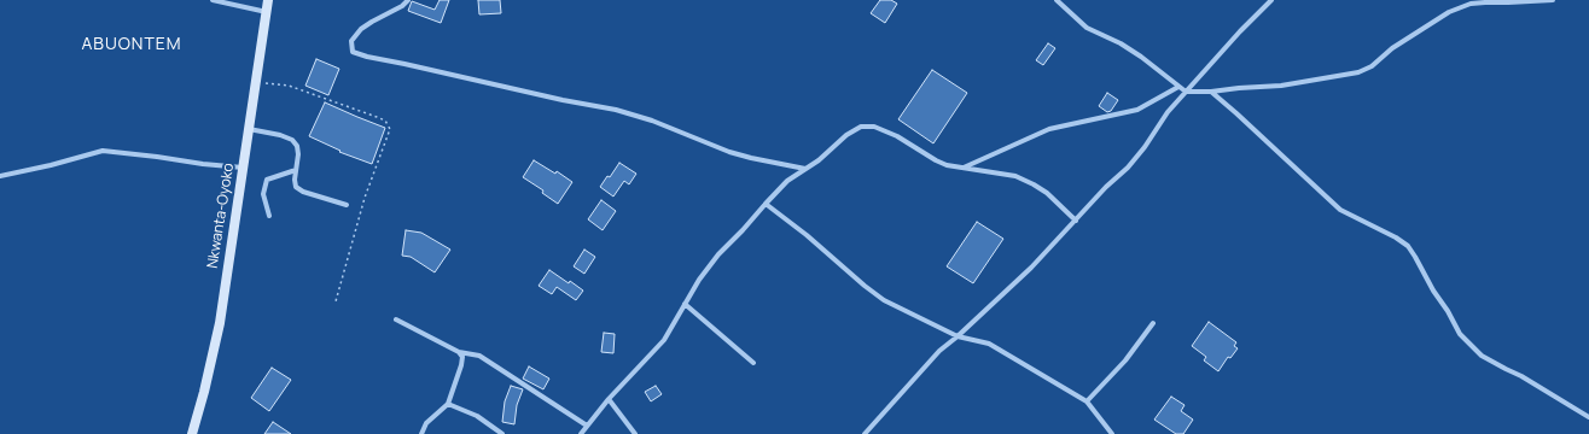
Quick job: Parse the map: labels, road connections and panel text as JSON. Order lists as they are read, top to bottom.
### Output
{
  "streets": {
    "street": ["Nkwanta-Oyoko"]
  },
  "districts": ["ABUONTEM"]
}
